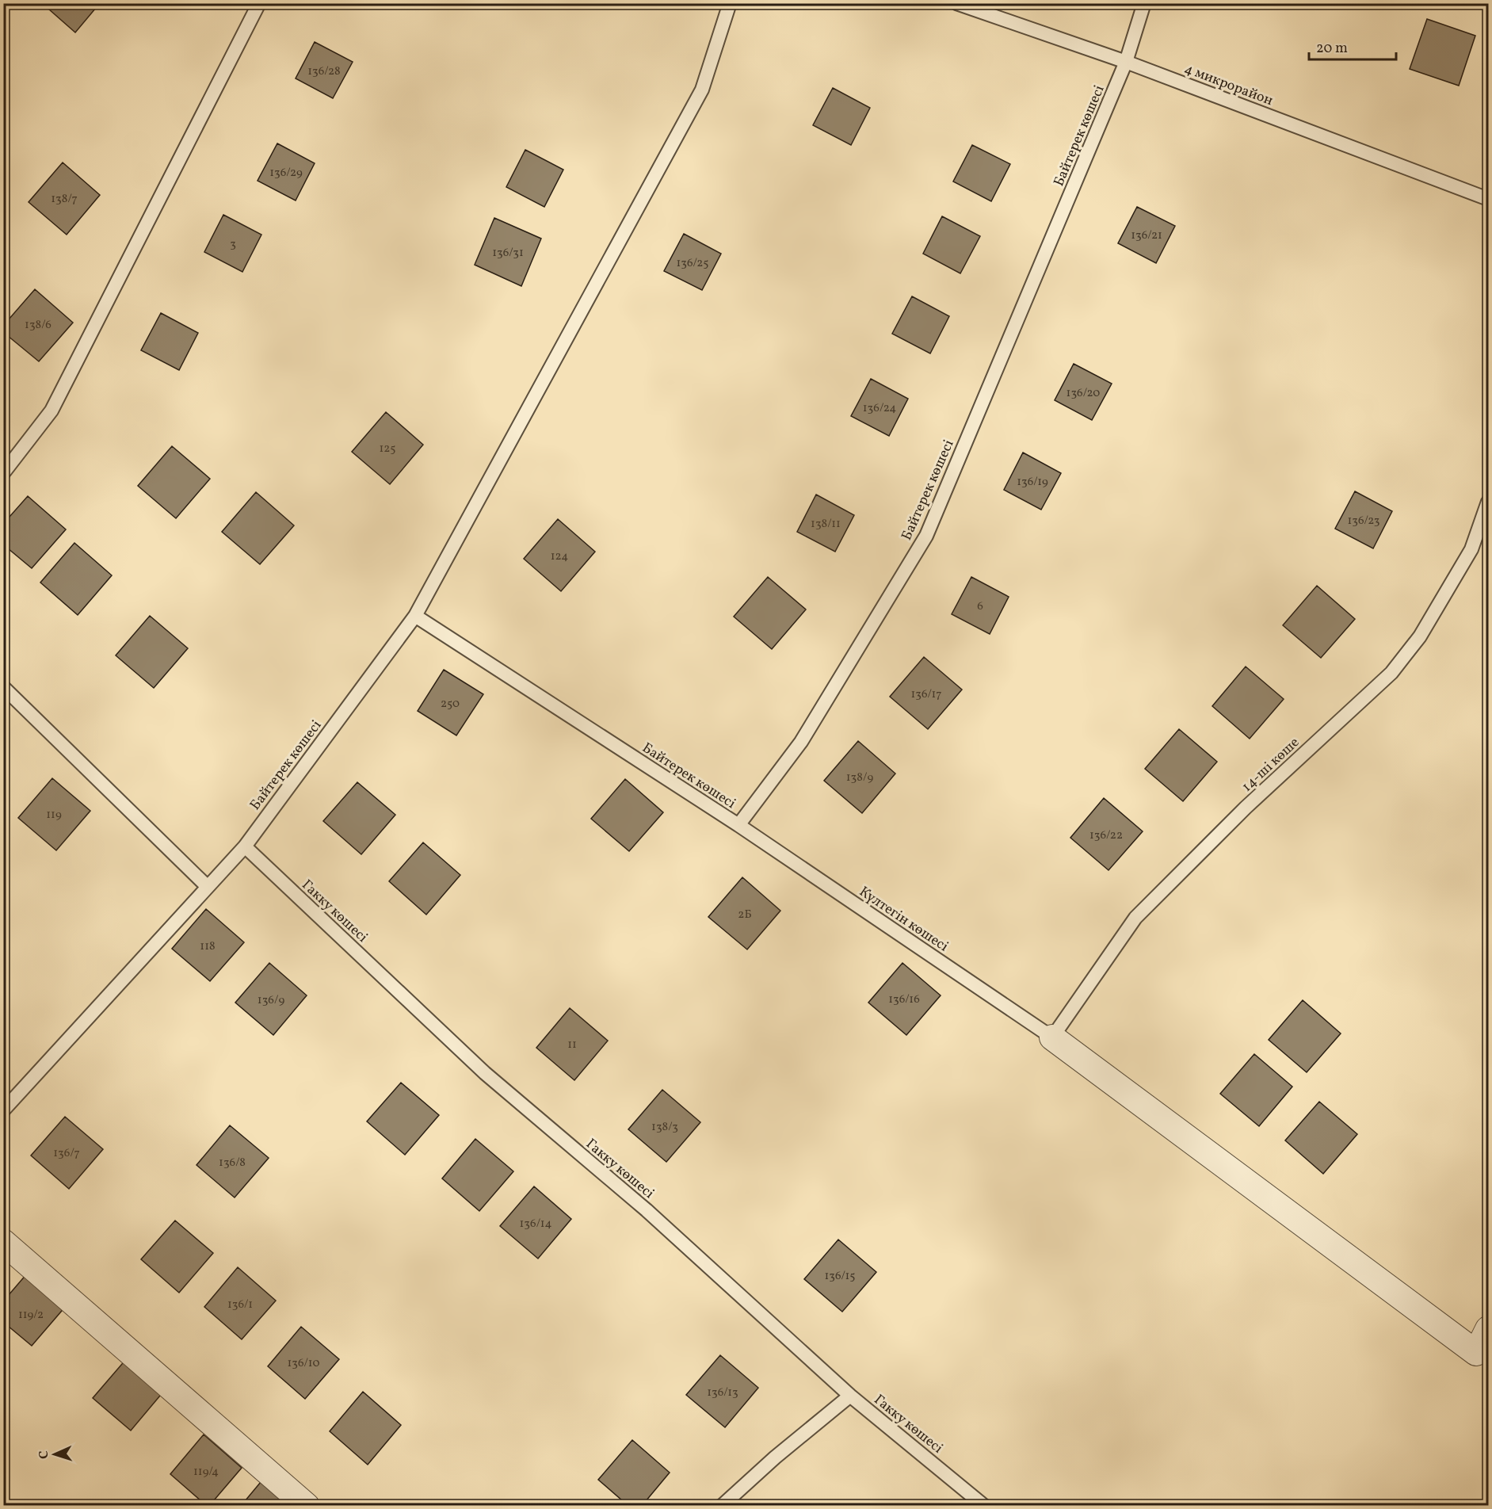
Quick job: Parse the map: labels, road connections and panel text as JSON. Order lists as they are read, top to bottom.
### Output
{
  "streets": {
    "lane": [
      "4 микрорайон",
      "Байтерек көшесі",
      "14-ші көше",
      "Гакку көшесі",
      "Күлтегін көшесі"
    ]
  },
  "crossings": [
    ["4 микрорайон", "Байтерек көшесі"],
    ["Байтерек көшесі", "Гакку көшесі"],
    ["Байтерек көшесі", "Күлтегін көшесі"],
    ["14-ші көше", "Күлтегін көшесі"]
  ],
  "house_numbers": [
    "136/28",
    "136/29",
    "138/7",
    "136/21",
    "3",
    "136/31",
    "136/25",
    "138/6",
    "136/20",
    "136/24",
    "125",
    "136/19",
    "136/23",
    "138/11",
    "124",
    "6",
    "136/17",
    "250",
    "138/9",
    "119",
    "136/22",
    "2Б",
    "118",
    "136/16",
    "136/9",
    "11",
    "138/3",
    "136/7",
    "136/8",
    "136/14",
    "136/15",
    "136/1",
    "119/2",
    "136/10",
    "136/13",
    "119/4"
  ],
  "scale_bar": "20 m",
  "north": "left"
}
